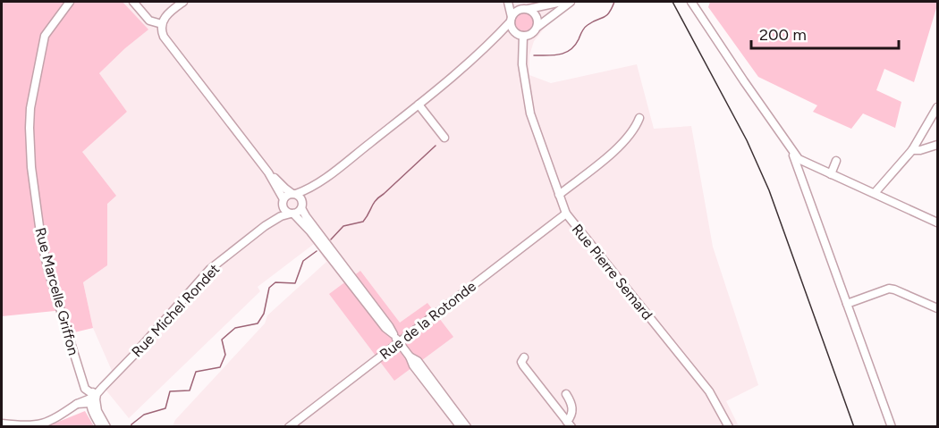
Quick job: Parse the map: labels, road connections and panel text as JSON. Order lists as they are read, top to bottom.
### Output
{
  "streets": {
    "street": [
      "Rue Pierre Semard",
      "Rue Marcelle Griffon",
      "Rue Michel Rondet",
      "Rue de la Rotonde"
    ]
  },
  "crossings": [
    ["Rue Pierre Semard", "Rue de la Rotonde"],
    ["Rue Marcelle Griffon", "Rue Michel Rondet"]
  ],
  "scale_bar": "200 m"
}
